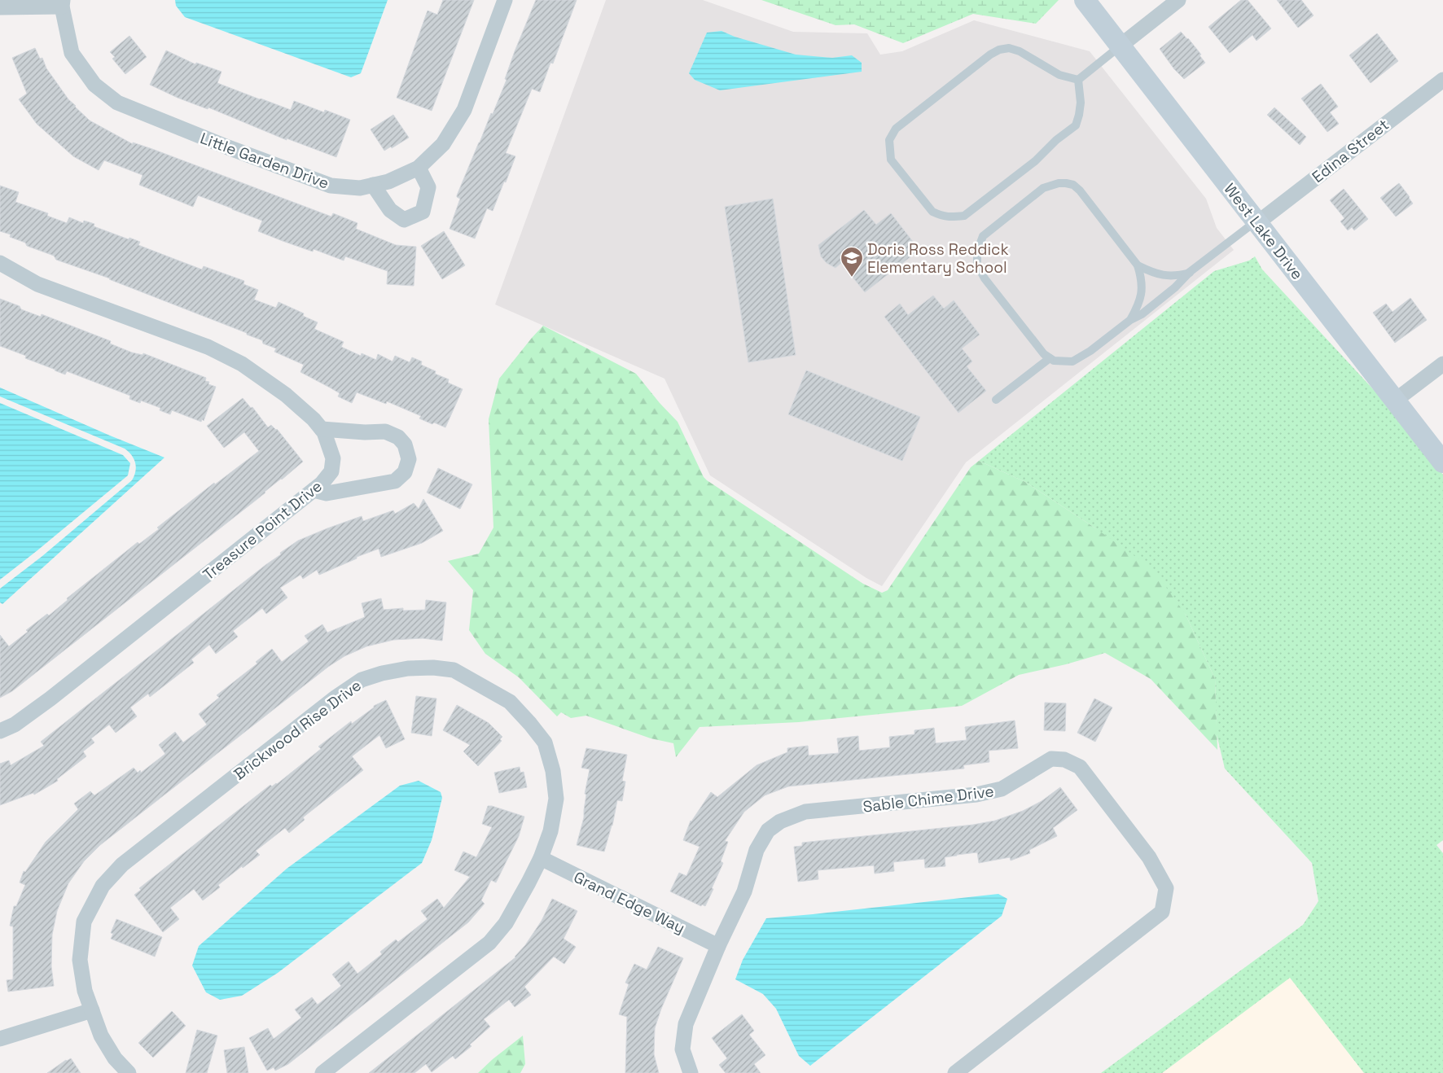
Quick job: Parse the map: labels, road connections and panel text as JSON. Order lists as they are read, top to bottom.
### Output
{
  "streets": {
    "street": [
      "Edina Street",
      "Little Garden Drive",
      "West Lake Drive",
      "Treasure Point Drive",
      "Brickwood Rise Drive",
      "Sable Chime Drive",
      "Grand Edge Way"
    ]
  },
  "crossings": [
    ["Edina Street", "West Lake Drive"],
    ["Brickwood Rise Drive", "Grand Edge Way"],
    ["Sable Chime Drive", "Grand Edge Way"]
  ],
  "places": {
    "school or university": ["Doris Ross Reddick Elementary School"]
  }
}
